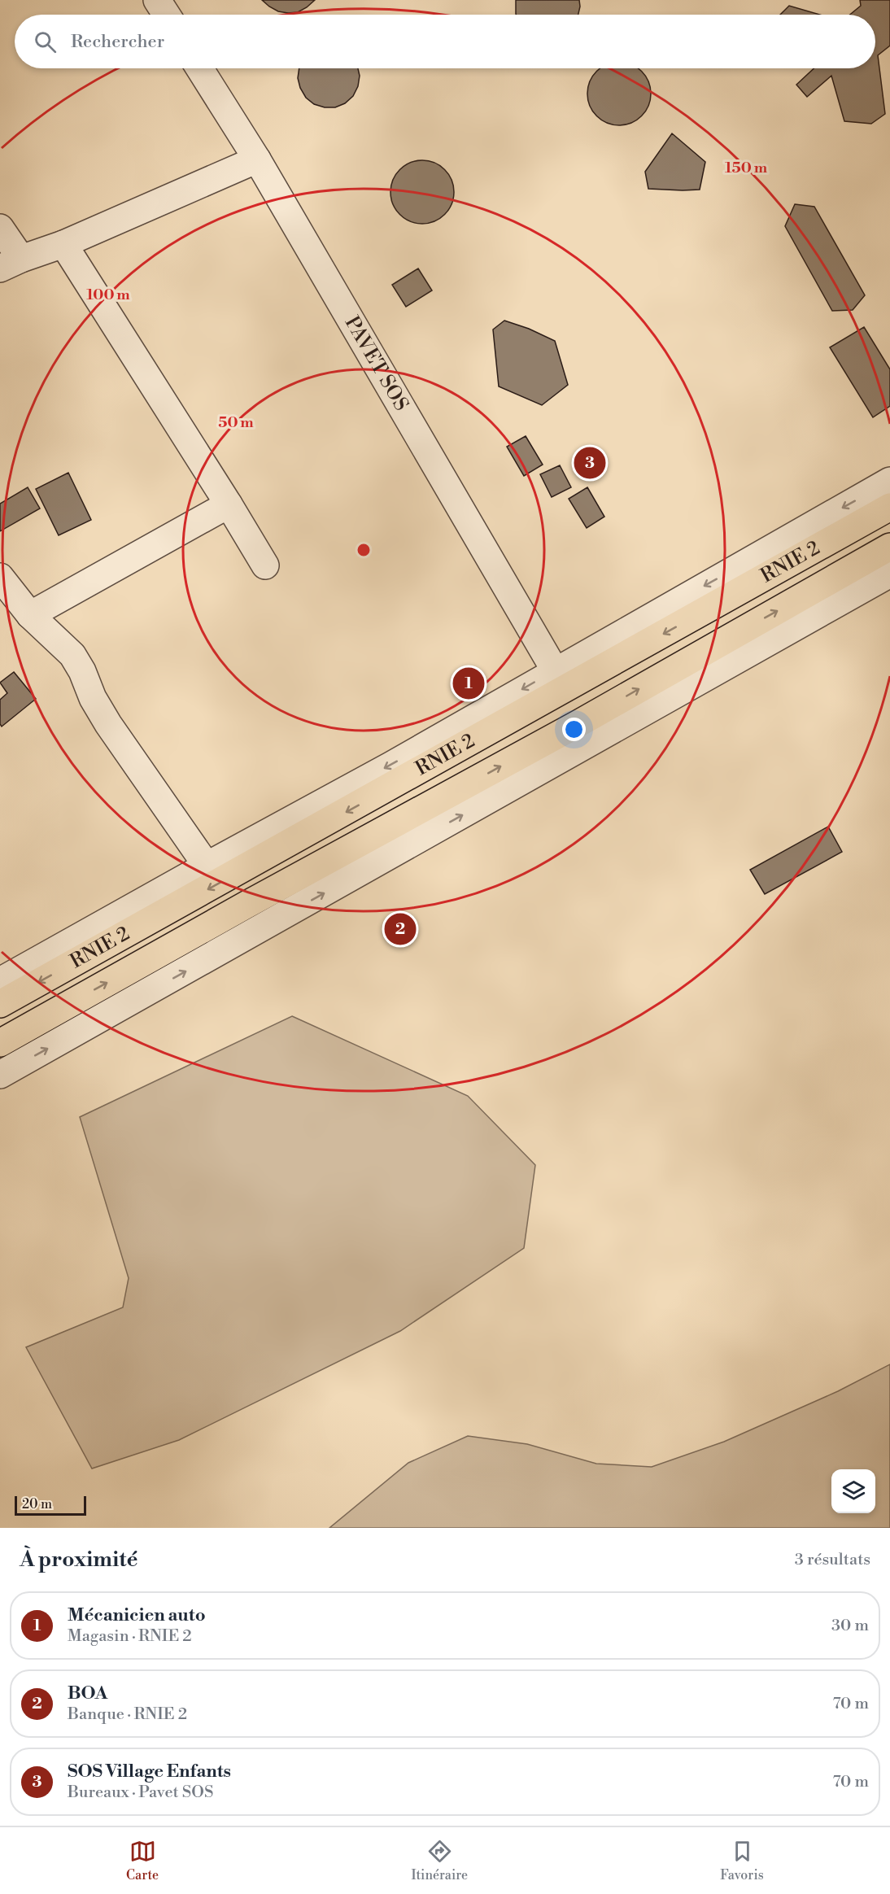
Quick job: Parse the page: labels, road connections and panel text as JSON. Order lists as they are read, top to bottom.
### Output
{
  "streets": {
    "highway": ["RNIE 2"],
    "street": ["PAVET SOS"]
  },
  "scale_bar": "20 m",
  "page": {
    "search": "Rechercher",
    "pins": ["3", "1", "2"],
    "scale": "20 m",
    "heading": ["À proximité", "3 résultats"],
    "list": [
      {
        "mark": "1",
        "name": "Mécanicien auto",
        "note": "Magasin · RNIE 2",
        "value": "30 m"
      },
      {
        "mark": "2",
        "name": "BOA",
        "note": "Banque · RNIE 2",
        "value": "70 m"
      },
      {
        "mark": "3",
        "name": "SOS Village Enfants",
        "note": "Bureaux · Pavet SOS",
        "value": "70 m"
      }
    ],
    "nav": ["Carte", "Itinéraire", "Favoris"]
  },
  "rings": ["150 m", "100 m", "50 m"]
}
